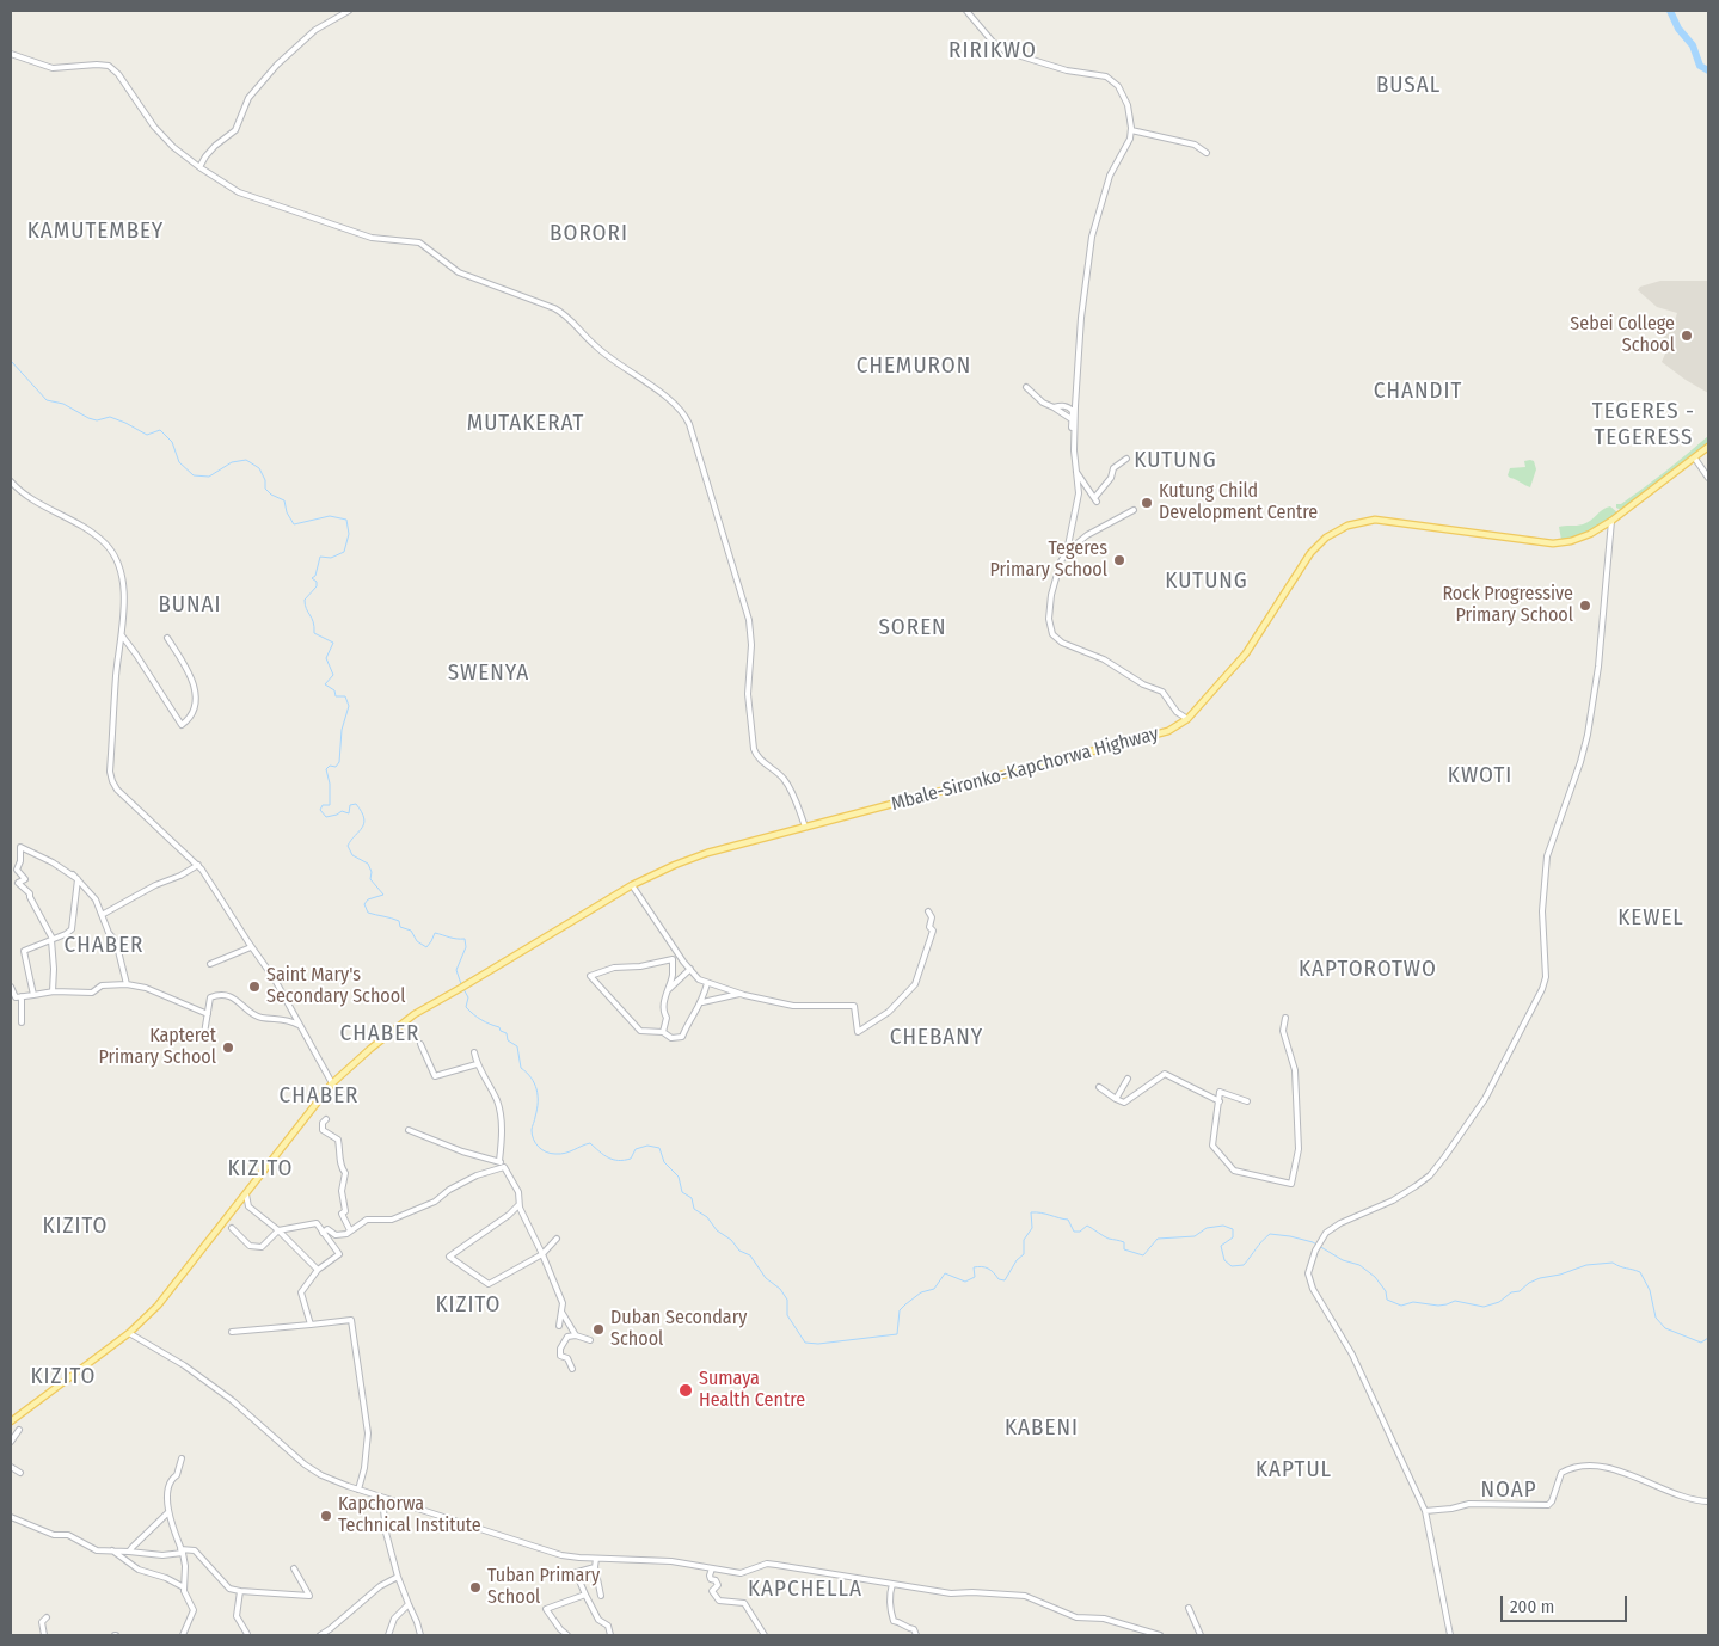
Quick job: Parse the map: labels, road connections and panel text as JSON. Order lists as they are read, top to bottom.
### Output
{
  "streets": {
    "main road": ["Mbale-Sironko-Kapchorwa Highway"]
  },
  "districts": [
    "RIRIKWO",
    "BUSAL",
    "KAMUTEMBEY",
    "BORORI",
    "CHEMURON",
    "CHANDIT",
    "TEGERES - TEGERESS",
    "MUTAKERAT",
    "KUTUNG",
    "KUTUNG",
    "BUNAI",
    "SOREN",
    "SWENYA",
    "KWOTI",
    "KEWEL",
    "CHABER",
    "KAPTOROTWO",
    "CHABER",
    "CHEBANY",
    "CHABER",
    "KIZITO",
    "KIZITO",
    "KIZITO",
    "KIZITO",
    "KABENI",
    "KAPTUL",
    "NOAP",
    "KAPCHELLA"
  ],
  "places": [
    "Sebei College School",
    "Kutung Child Development Centre",
    "Tegeres Primary School",
    "Rock Progressive Primary School",
    "Saint Mary's Secondary School",
    "Kapteret Primary School",
    "Duban Secondary School",
    "Sumaya Health Centre",
    "Kapchorwa Technical Institute",
    "Tuban Primary School"
  ],
  "scale_bar": "200 m"
}
